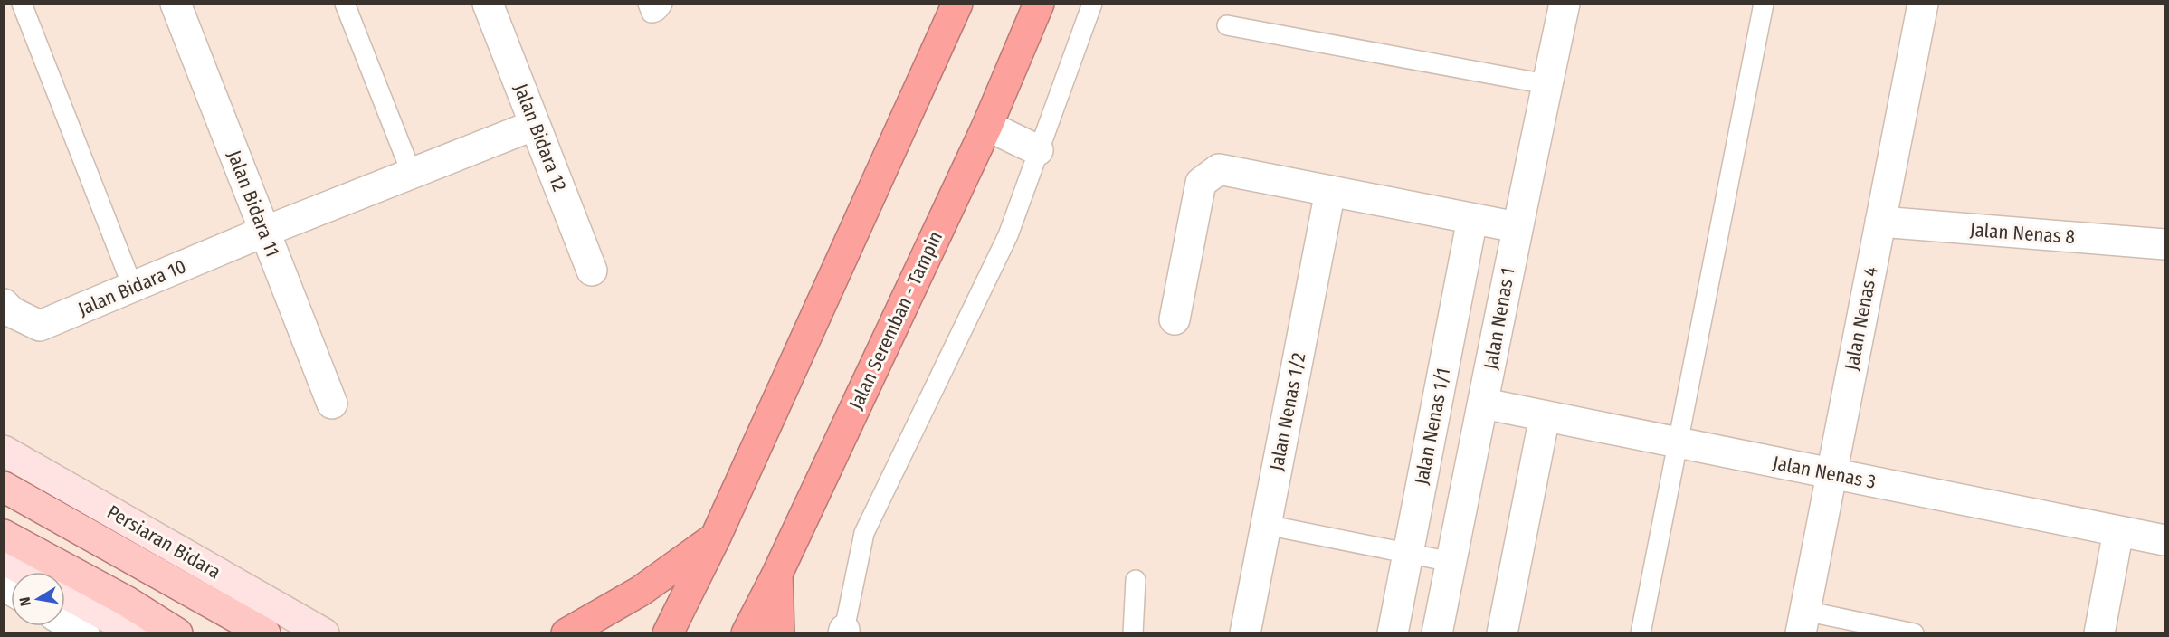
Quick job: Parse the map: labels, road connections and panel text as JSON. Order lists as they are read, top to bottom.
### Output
{
  "streets": {
    "highway": ["Jalan Seremban - Tampin"],
    "main road": ["Persiaran Bidara"],
    "street": [
      "Jalan Bidara 12",
      "Jalan Bidara 11",
      "Jalan Nenas 8",
      "Jalan Bidara 10",
      "Jalan Nenas 1",
      "Jalan Nenas 4",
      "Jalan Nenas 1/2",
      "Jalan Nenas 1/1",
      "Jalan Nenas 3"
    ]
  },
  "crossings": [
    ["Jalan Bidara 12", "Jalan Bidara 10"],
    ["Jalan Bidara 11", "Jalan Bidara 10"],
    ["Jalan Nenas 8", "Jalan Nenas 4"],
    ["Jalan Nenas 1", "Jalan Nenas 3"],
    ["Jalan Nenas 4", "Jalan Nenas 3"]
  ],
  "north": "left"
}
